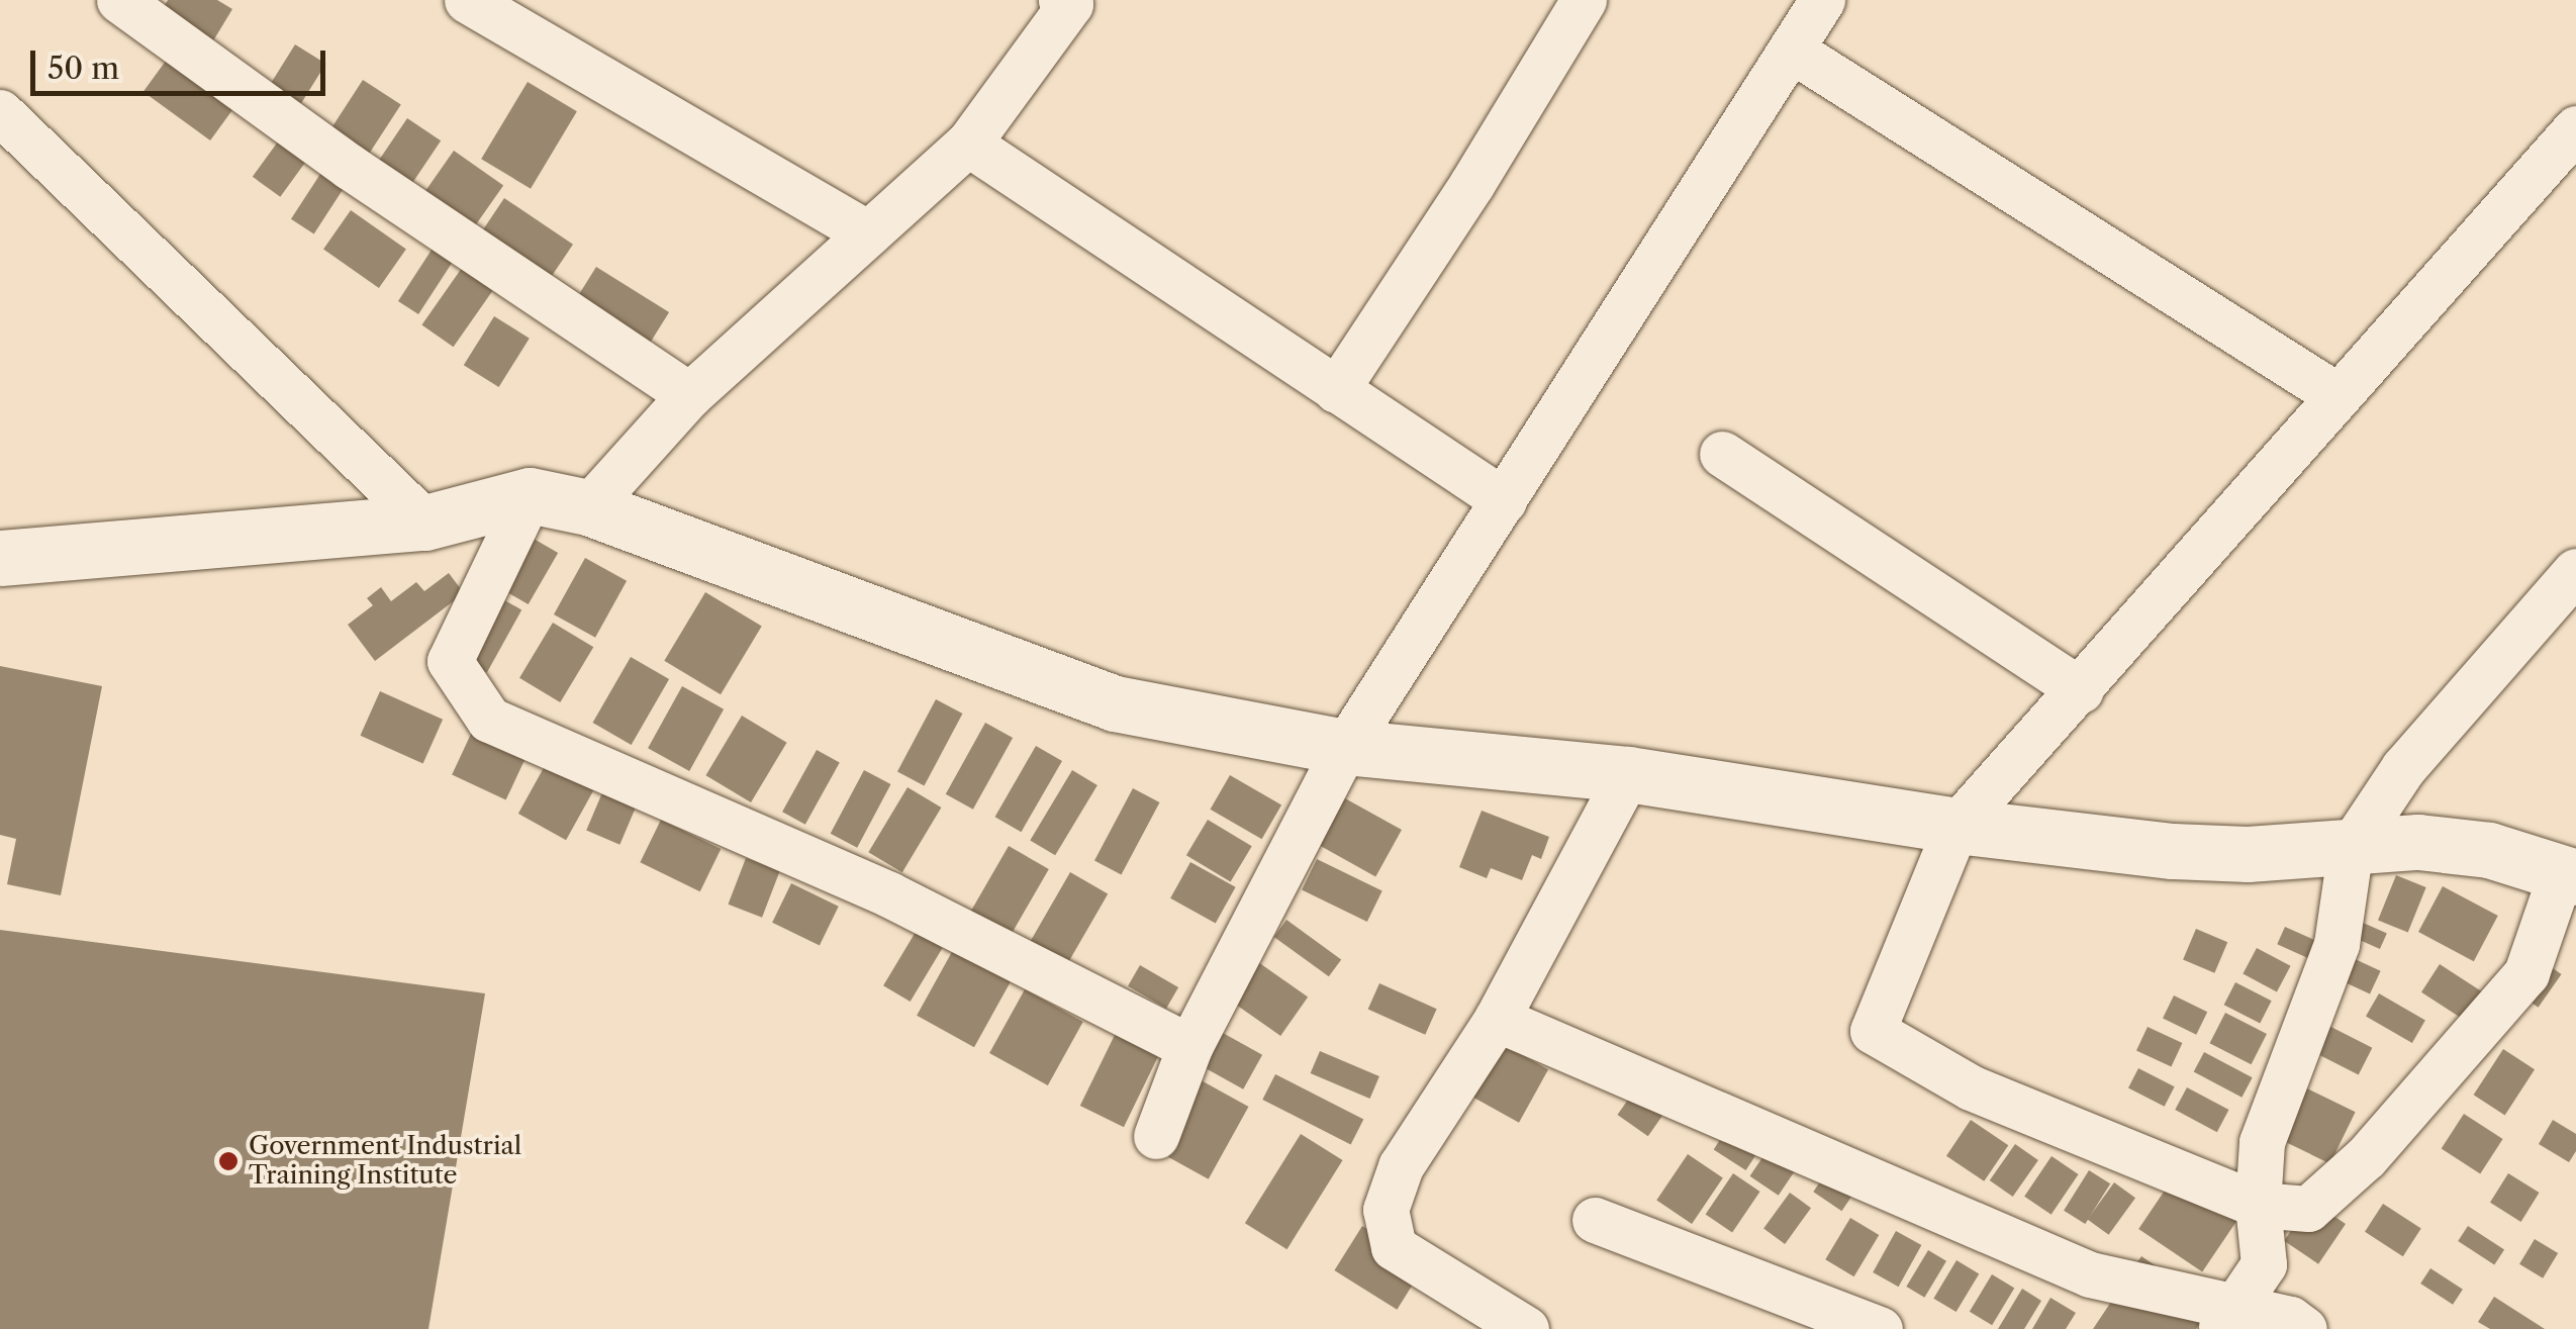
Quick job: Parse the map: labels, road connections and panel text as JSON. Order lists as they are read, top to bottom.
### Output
{
  "places": ["Government Industrial Training Institute"],
  "scale_bar": "50 m"
}
